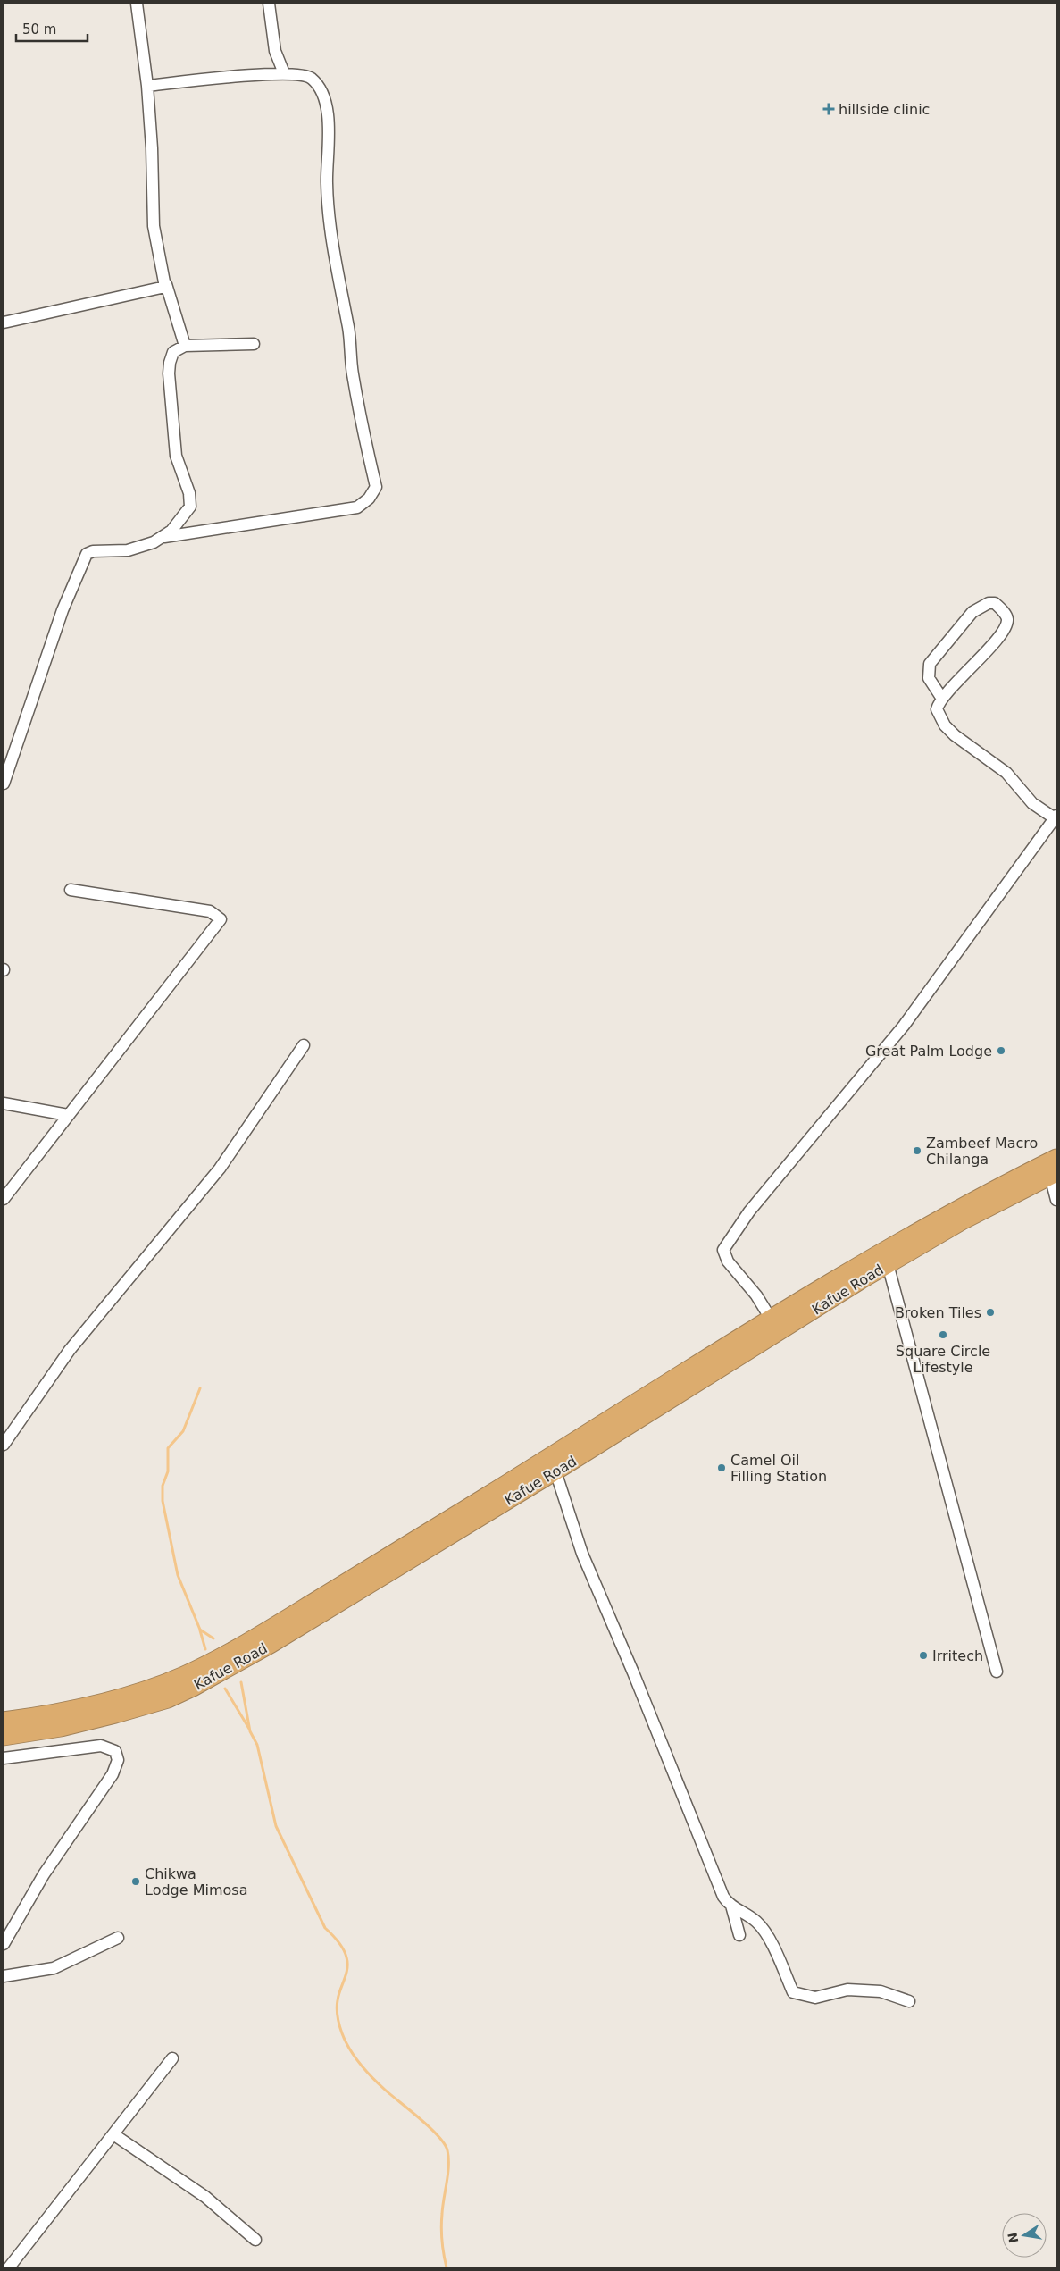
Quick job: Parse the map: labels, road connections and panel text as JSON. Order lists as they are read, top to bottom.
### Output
{
  "streets": {
    "highway": ["Kafue Road"]
  },
  "places": {
    "health": ["hillside clinic"],
    "other": [
      "Great Palm Lodge",
      "Zambeef Macro Chilanga",
      "Broken Tiles",
      "Square Circle Lifestyle",
      "Camel Oil Filling Station",
      "Irritech",
      "Chikwa Lodge Mimosa"
    ]
  },
  "scale_bar": "50 m",
  "north": "left"
}
